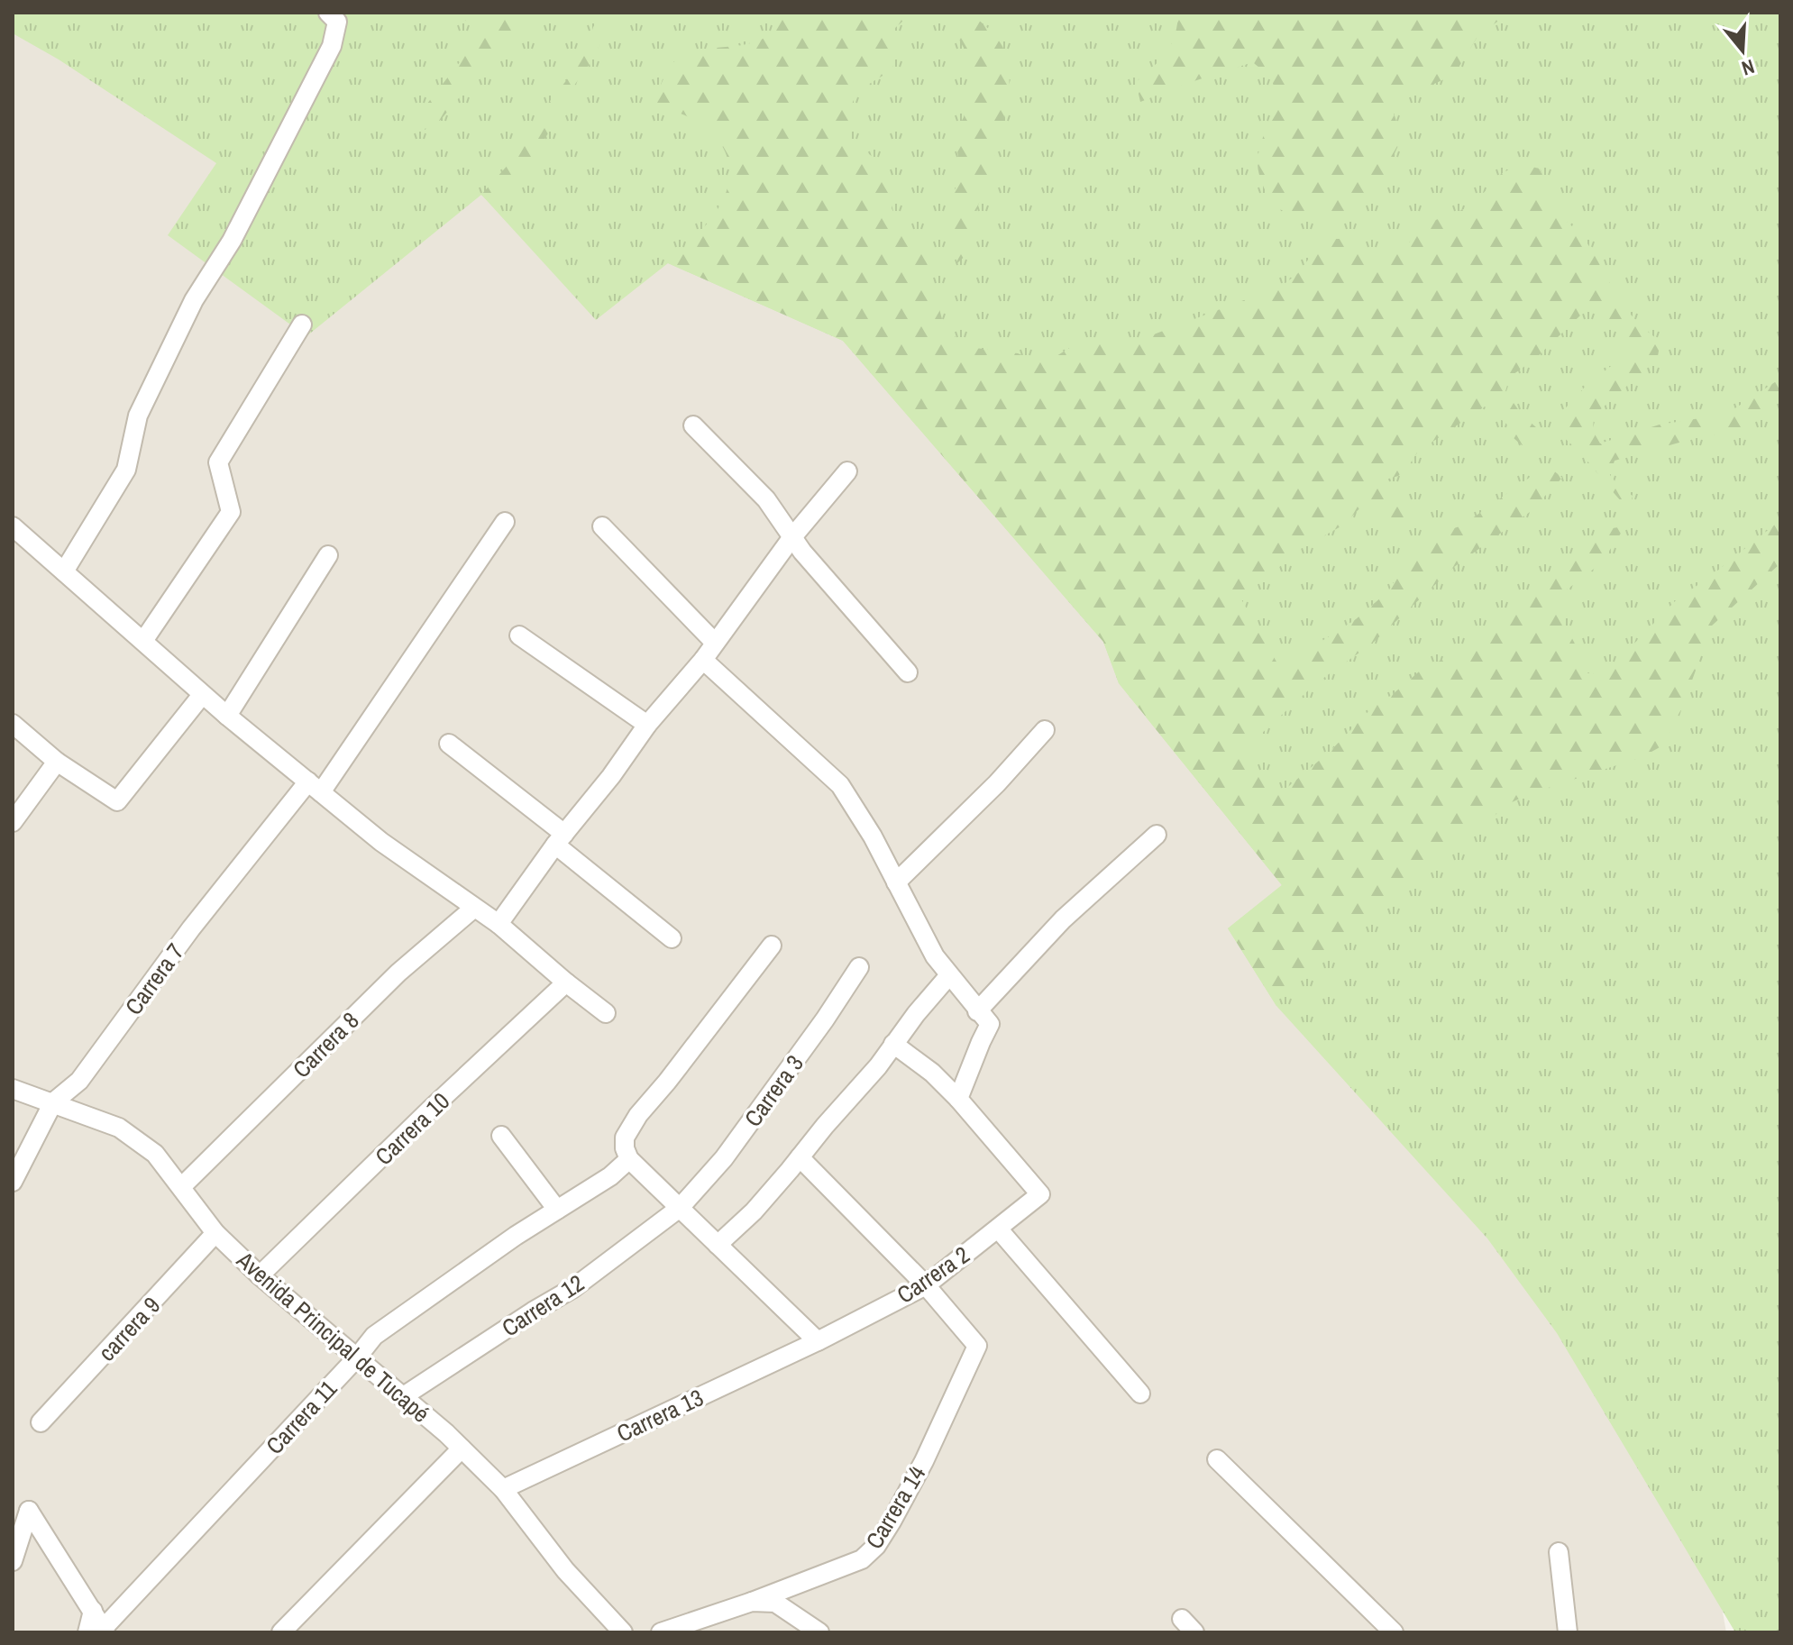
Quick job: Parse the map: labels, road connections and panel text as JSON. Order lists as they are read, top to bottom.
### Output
{
  "streets": {
    "street": [
      "Carrera 7",
      "Carrera 8",
      "Carrera 3",
      "Carrera 10",
      "Carrera 2",
      "Carrera 12",
      "carrera 9",
      "Avenida Principal de Tucapé",
      "Carrera 13",
      "Carrera 11",
      "Carrera 14"
    ]
  },
  "crossings": [
    ["Carrera 7", "Avenida Principal de Tucapé"],
    ["Carrera 8", "Avenida Principal de Tucapé"],
    ["Carrera 3", "Carrera 12"],
    ["Carrera 10", "Avenida Principal de Tucapé"],
    ["Carrera 2", "Carrera 13"],
    ["Carrera 2", "Carrera 14"],
    ["Carrera 12", "Avenida Principal de Tucapé"],
    ["carrera 9", "Avenida Principal de Tucapé"],
    ["Avenida Principal de Tucapé", "Carrera 13"],
    ["Avenida Principal de Tucapé", "Carrera 11"]
  ],
  "north": "bottom"
}
